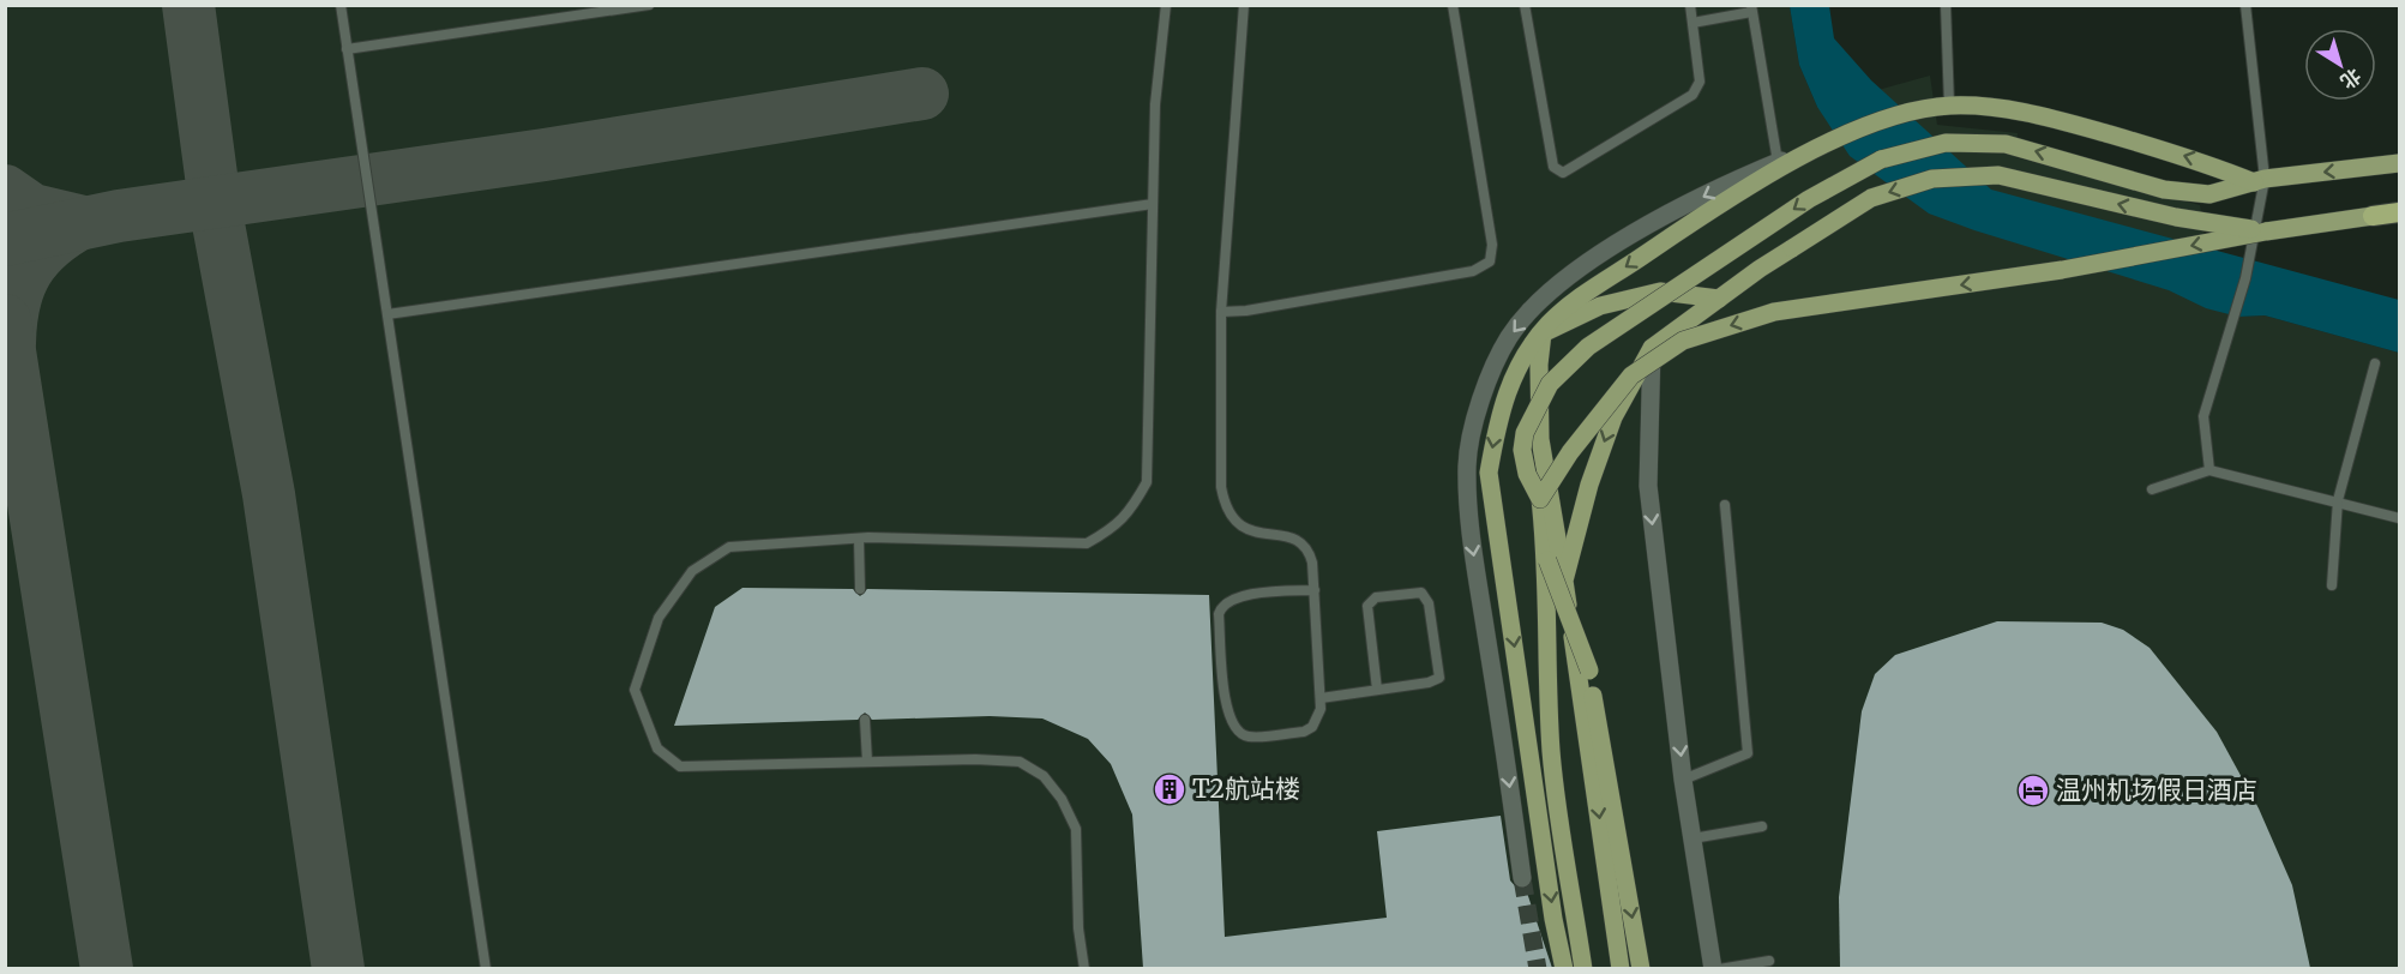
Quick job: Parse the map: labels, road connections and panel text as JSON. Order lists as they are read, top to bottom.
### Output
{
  "places": {
    "building": ["T2航站楼"],
    "hotel": ["温州机场假日酒店"]
  },
  "north": "bottom right"
}
